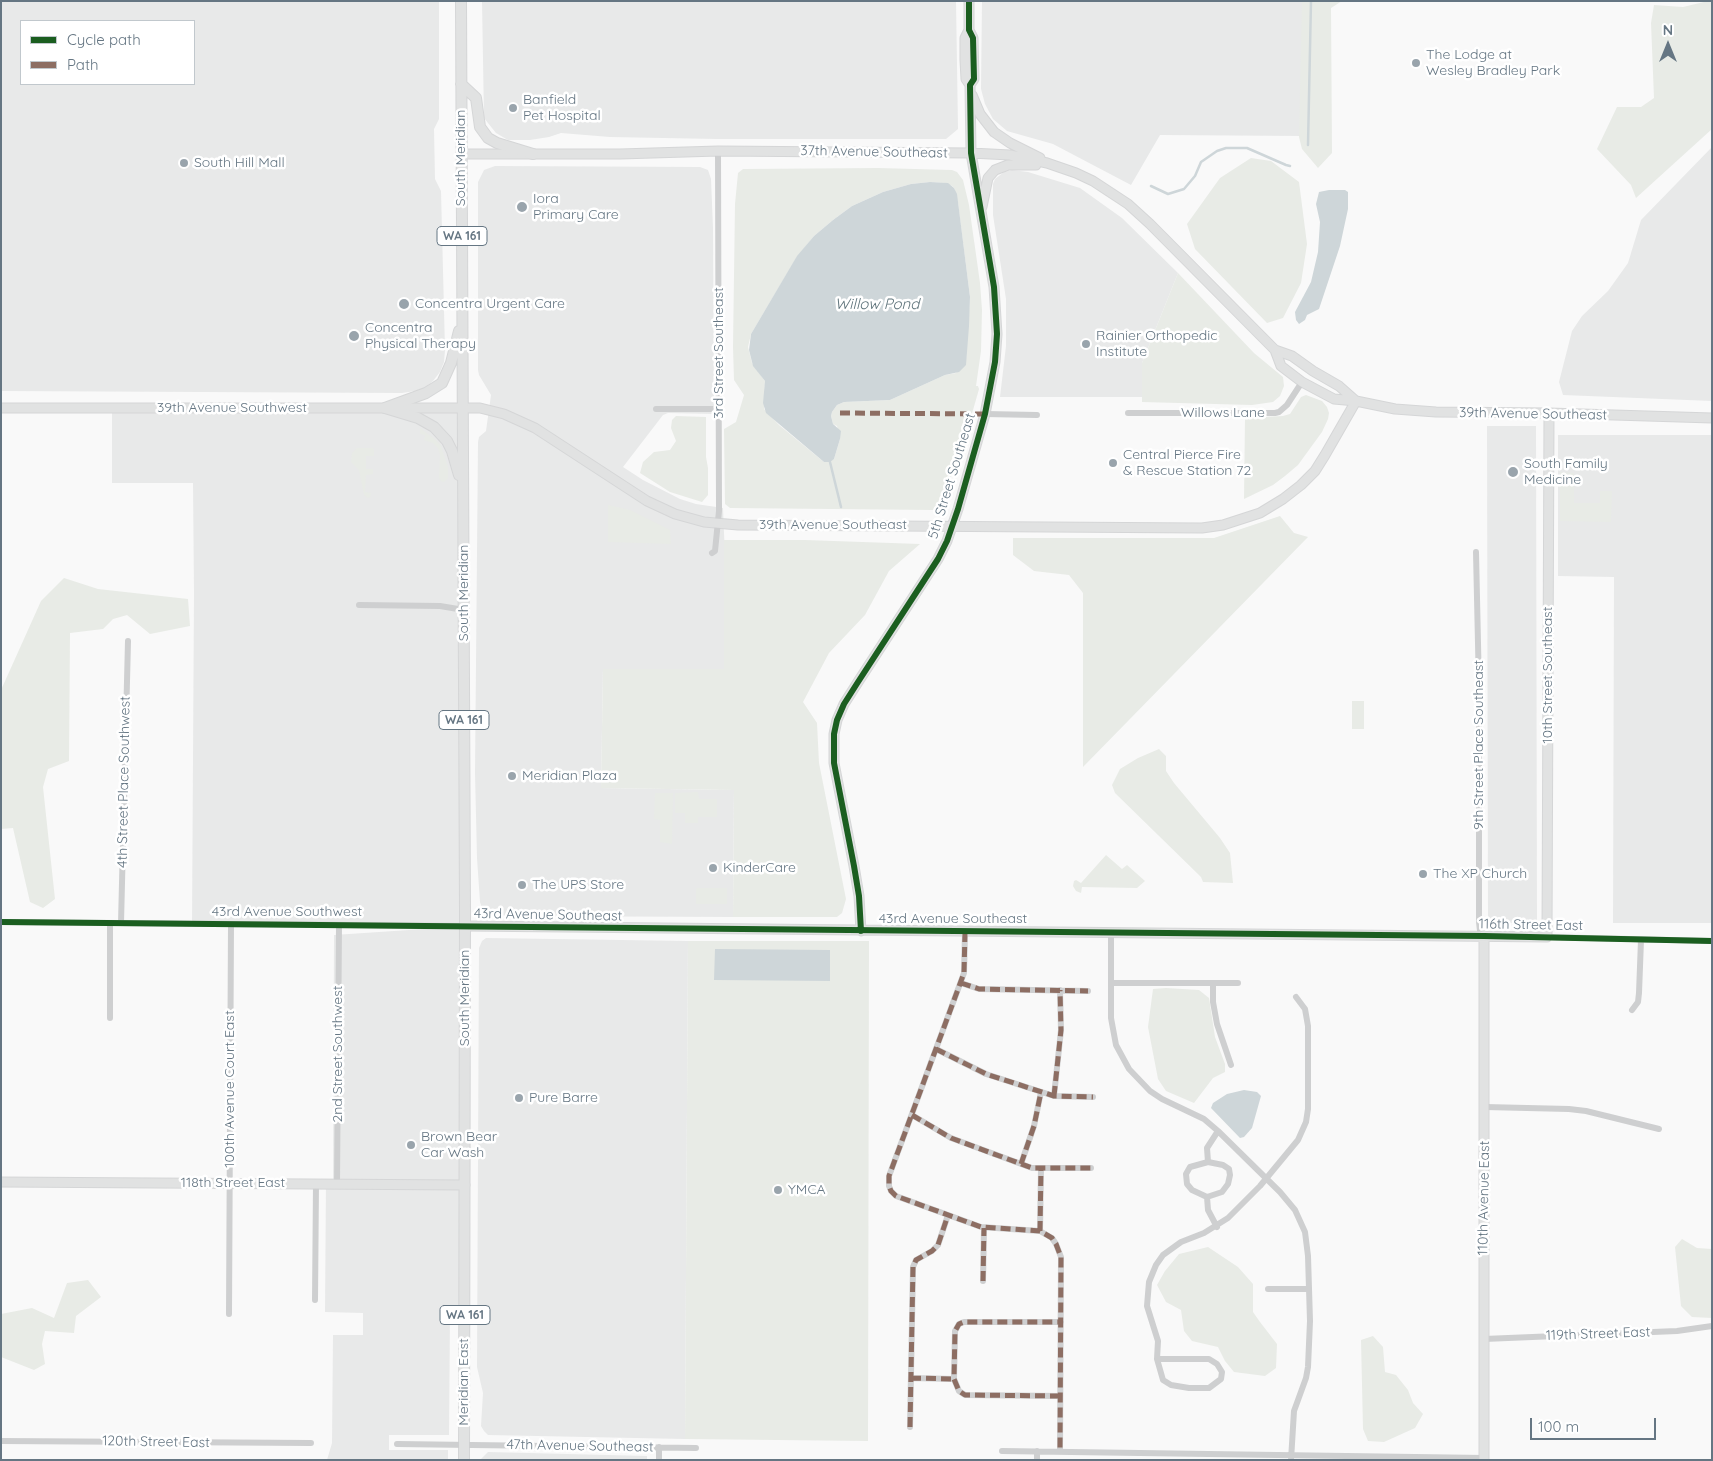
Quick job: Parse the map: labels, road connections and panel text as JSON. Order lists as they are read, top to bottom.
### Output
{
  "streets": {
    "main road": ["South Meridian", "WA 161", "Meridian East"],
    "street": [
      "37th Avenue Southeast",
      "3rd Street Southeast",
      "39th Avenue Southwest",
      "Willows Lane",
      "39th Avenue Southeast",
      "5th Street Southeast",
      "10th Street Southeast",
      "9th Street Place Southeast",
      "4th Street Place Southwest",
      "43rd Avenue Southwest",
      "43rd Avenue Southeast",
      "116th Street East",
      "2nd Street Southwest",
      "100th Avenue Court East",
      "118th Street East",
      "110th Avenue East",
      "119th Street East",
      "120th Street East",
      "47th Avenue Southeast"
    ]
  },
  "crossings": [
    ["37th Avenue Southeast", "South Meridian"],
    ["37th Avenue Southeast", "3rd Street Southeast"],
    ["37th Avenue Southeast", "Willows Lane"],
    ["37th Avenue Southeast", "39th Avenue Southeast"],
    ["37th Avenue Southeast", "5th Street Southeast"],
    ["South Meridian", "39th Avenue Southwest"],
    ["South Meridian", "39th Avenue Southeast"],
    ["South Meridian", "43rd Avenue Southwest"],
    ["South Meridian", "43rd Avenue Southeast"],
    ["South Meridian", "118th Street East"],
    ["South Meridian", "Meridian East"],
    ["3rd Street Southeast", "39th Avenue Southeast"],
    ["39th Avenue Southwest", "39th Avenue Southeast"],
    ["Willows Lane", "39th Avenue Southeast"],
    ["39th Avenue Southeast", "5th Street Southeast"],
    ["39th Avenue Southeast", "10th Street Southeast"],
    ["5th Street Southeast", "43rd Avenue Southeast"],
    ["10th Street Southeast", "116th Street East"],
    ["9th Street Place Southeast", "116th Street East"],
    ["9th Street Place Southeast", "110th Avenue East"],
    ["4th Street Place Southwest", "43rd Avenue Southwest"],
    ["43rd Avenue Southwest", "43rd Avenue Southeast"],
    ["43rd Avenue Southwest", "2nd Street Southwest"],
    ["43rd Avenue Southwest", "100th Avenue Court East"],
    ["43rd Avenue Southeast", "116th Street East"],
    ["116th Street East", "110th Avenue East"],
    ["2nd Street Southwest", "118th Street East"],
    ["100th Avenue Court East", "118th Street East"],
    ["118th Street East", "Meridian East"],
    ["110th Avenue East", "119th Street East"],
    ["Meridian East", "47th Avenue Southeast"]
  ],
  "water": ["Willow Pond"],
  "places": [
    "The Lodge at Wesley Bradley Park",
    "Banfield Pet Hospital",
    "South Hill Mall",
    "Iora Primary Care",
    "Concentra Urgent Care",
    "Concentra Physical Therapy",
    "Rainier Orthopedic Institute",
    "Central Pierce Fire & Rescue Station 72",
    "South Family Medicine",
    "Meridian Plaza",
    "KinderCare",
    "The XP Church",
    "The UPS Store",
    "Pure Barre",
    "Brown Bear Car Wash",
    "YMCA"
  ],
  "legend": ["Cycle path", "Path"],
  "scale_bar": "100 m",
  "north": "top"
}
